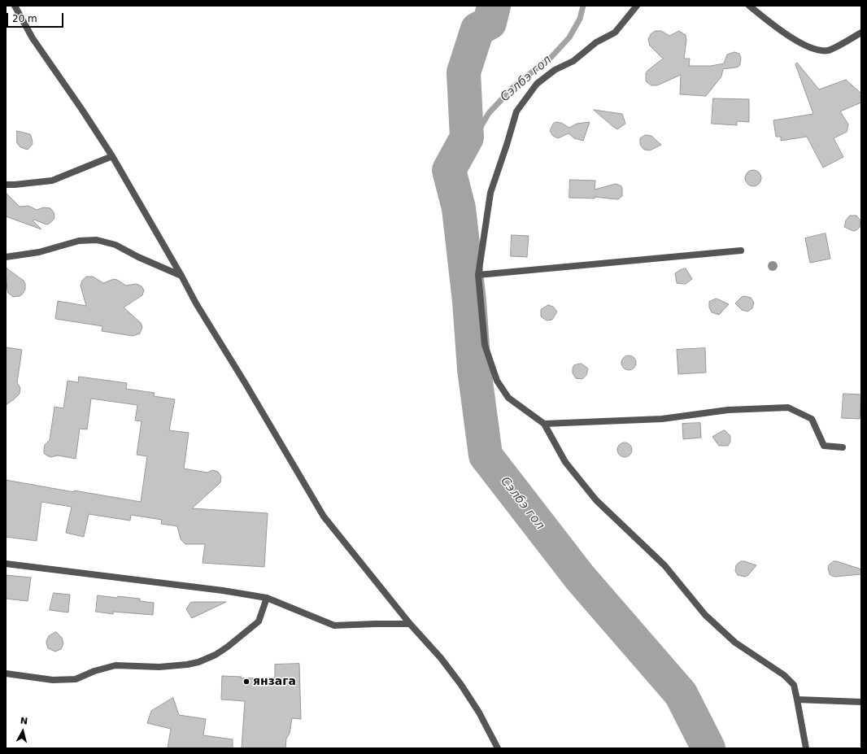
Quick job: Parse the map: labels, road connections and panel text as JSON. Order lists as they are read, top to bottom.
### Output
{
  "water": ["Сэлбэ гол"],
  "places": ["янзага"],
  "scale_bar": "20 m",
  "north": "top"
}
